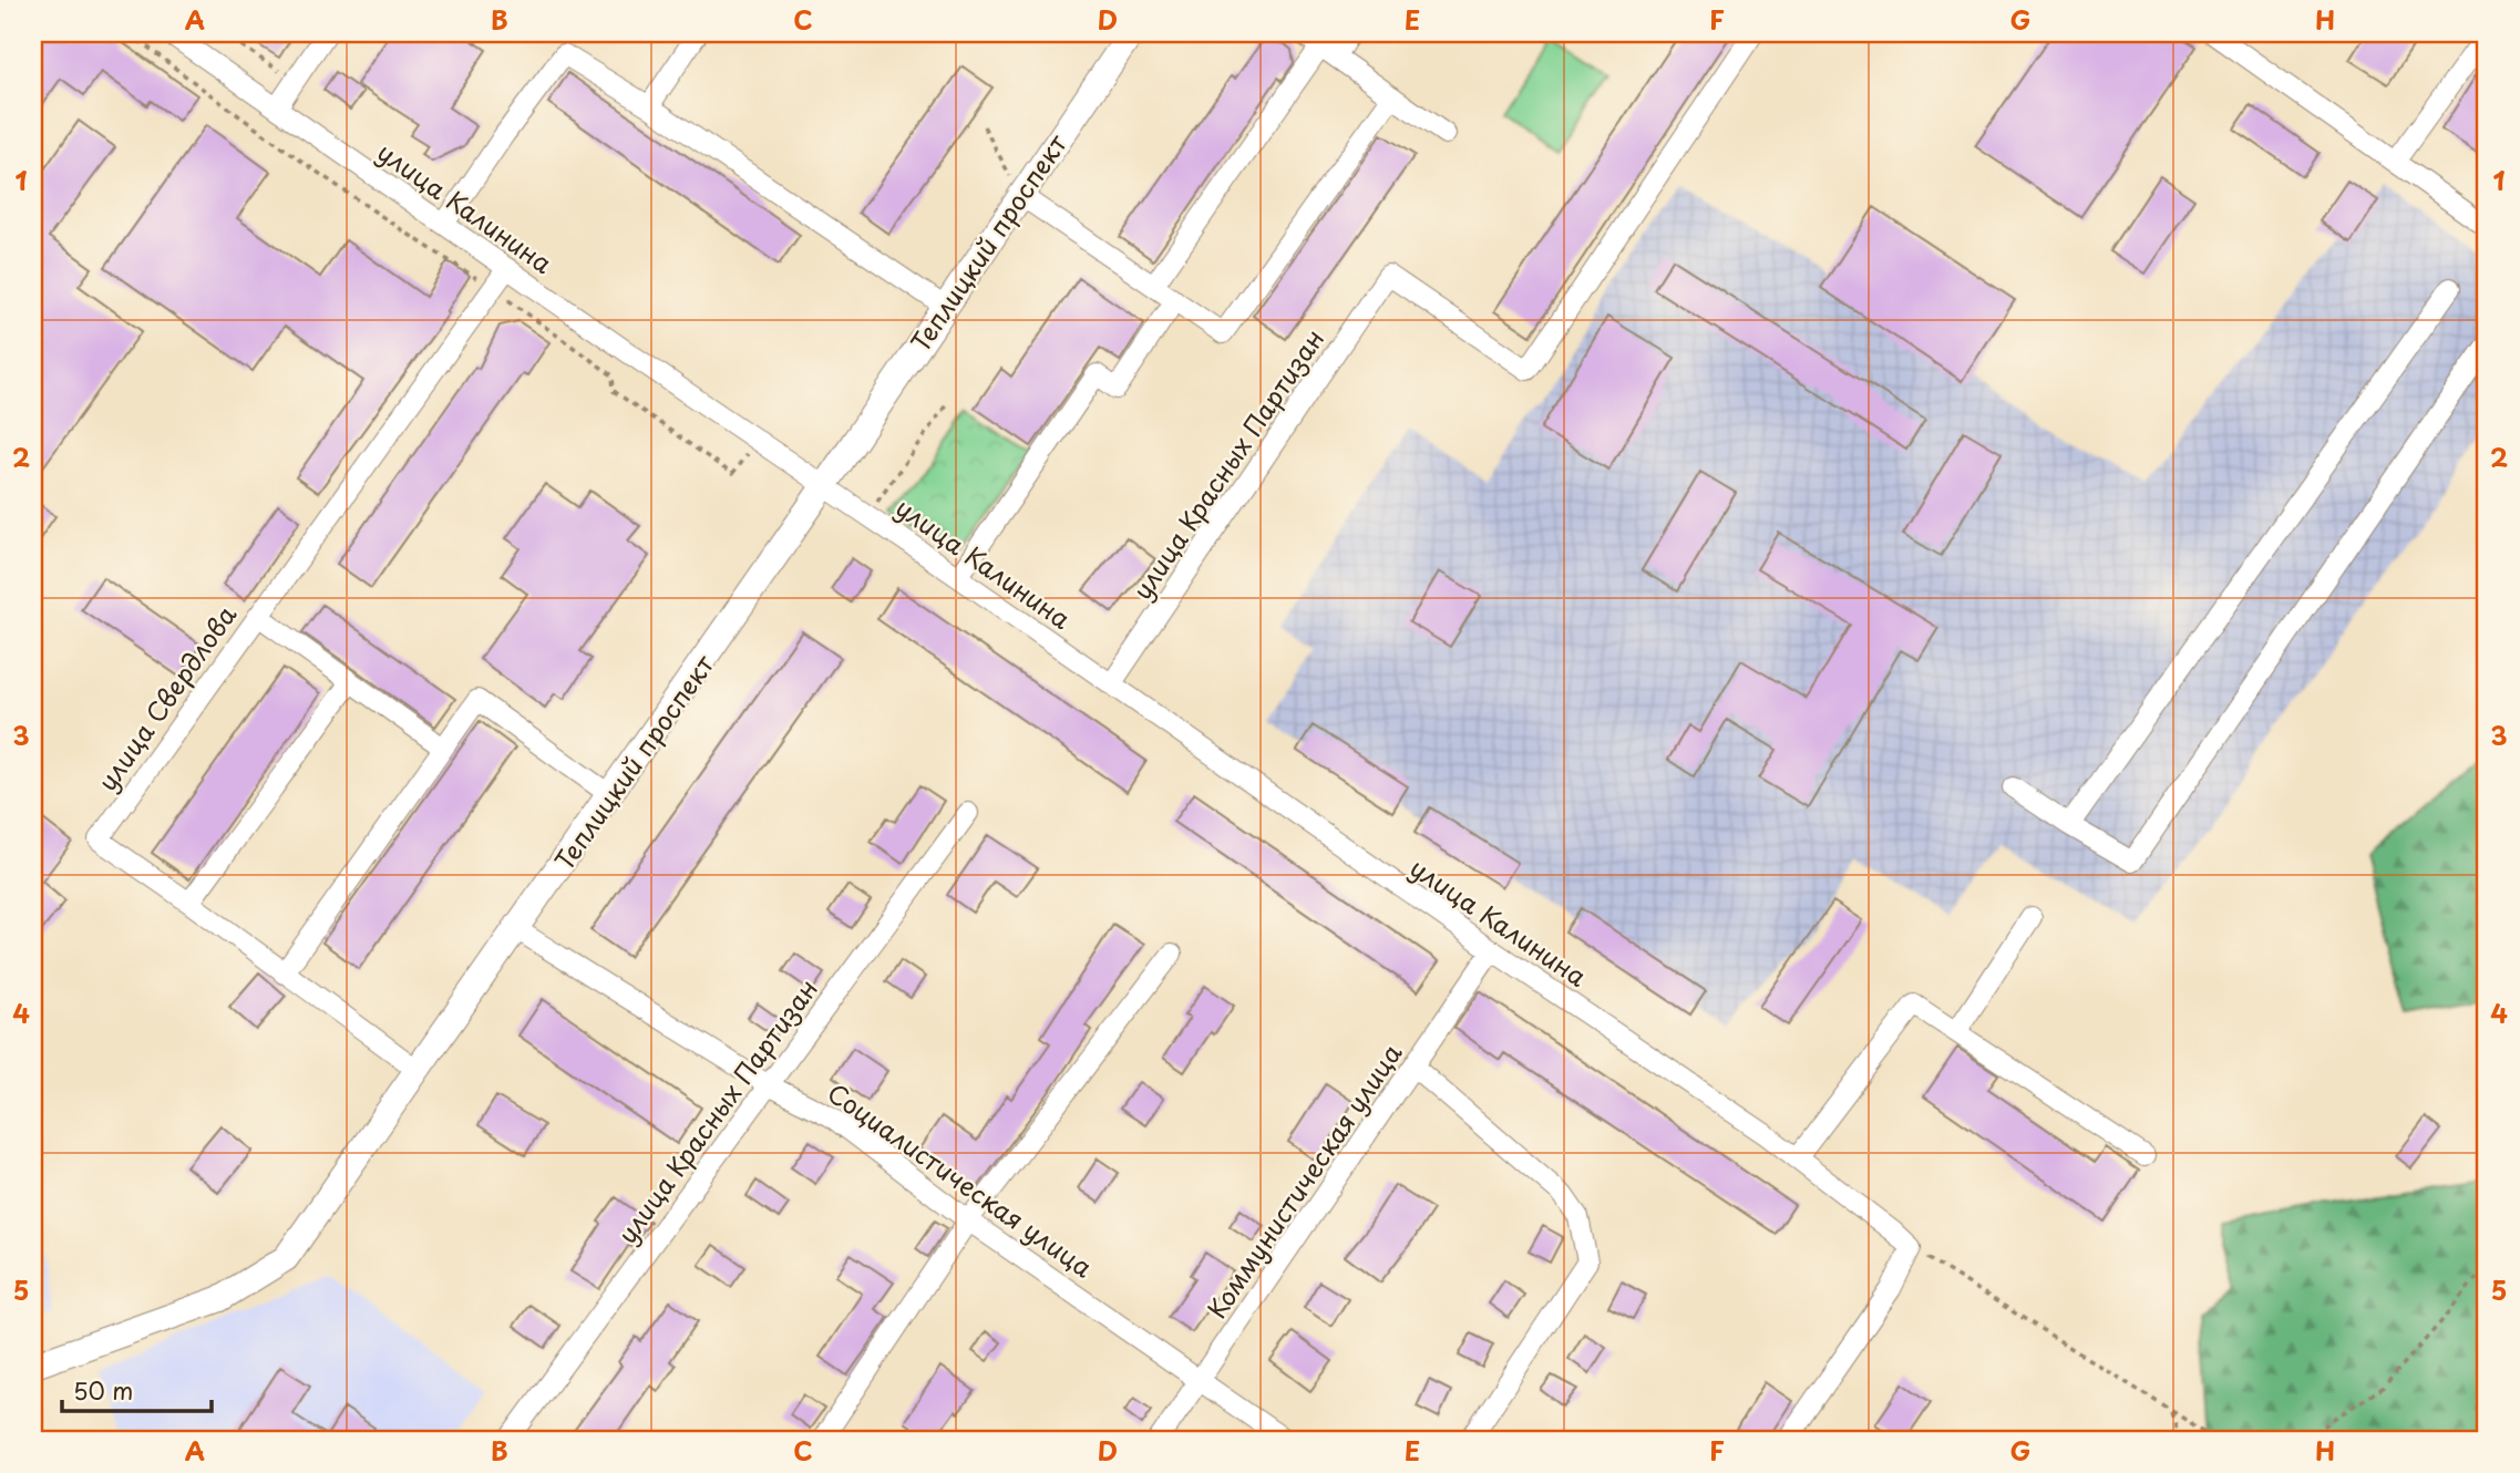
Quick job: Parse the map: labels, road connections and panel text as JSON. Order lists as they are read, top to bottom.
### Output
{
  "streets": {
    "main road": ["Теплицкий проспект"],
    "street": [
      "улица Калинина",
      "улица Красных Партизан",
      "улица Свердлова",
      "Социалистическая улица",
      "Коммунистическая улица"
    ]
  },
  "crossings": [
    ["улица Калинина", "Теплицкий проспект"],
    ["улица Калинина", "улица Красных Партизан"],
    ["улица Калинина", "улица Свердлова"],
    ["улица Калинина", "Коммунистическая улица"],
    ["Теплицкий проспект", "улица Свердлова"],
    ["Теплицкий проспект", "Социалистическая улица"],
    ["улица Красных Партизан", "Социалистическая улица"],
    ["Социалистическая улица", "Коммунистическая улица"]
  ],
  "scale_bar": "50 m",
  "grid": {
    "columns": [
      "A",
      "B",
      "C",
      "D",
      "E",
      "F",
      "G",
      "H"
    ],
    "rows": [
      "1",
      "2",
      "3",
      "4",
      "5"
    ]
  }
}
